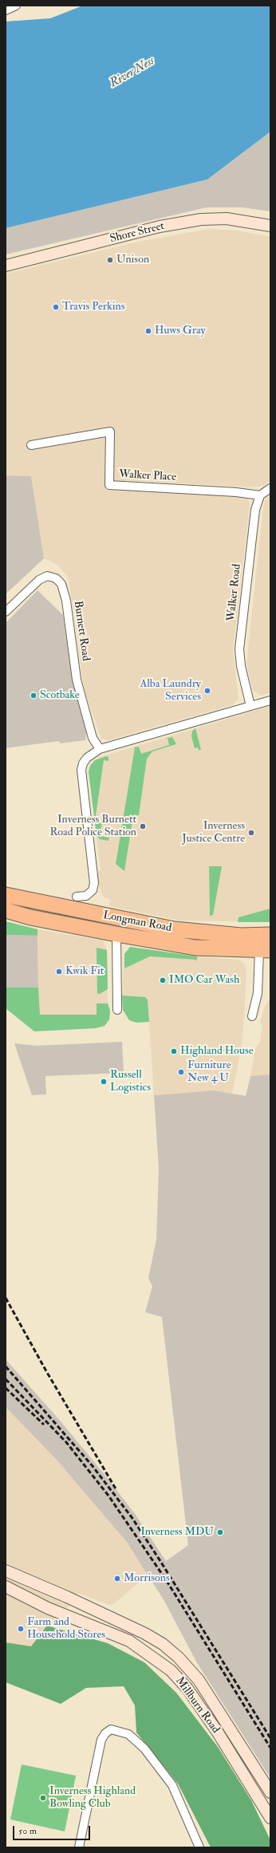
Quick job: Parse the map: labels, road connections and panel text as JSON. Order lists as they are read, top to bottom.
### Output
{
  "streets": {
    "highway": ["Longman Road"],
    "main road": ["Shore Street", "Millburn Road"],
    "street": ["Walker Place", "Walker Road", "Burnett Road"]
  },
  "crossings": [
    ["Walker Place", "Walker Road"]
  ],
  "water": ["River Ness"],
  "places": [
    "Unison",
    "Travis Perkins",
    "Huws Gray",
    "Alba Laundry Services",
    "Scotbake",
    "Inverness Burnett Road Police Station",
    "Inverness Justice Centre",
    "Kwik Fit",
    "IMO Car Wash",
    "Highland House",
    "Furniture New 4 U",
    "Russell Logistics",
    "Inverness MDU",
    "Morrisons",
    "Farm and Household Stores",
    "Inverness Highland Bowling Club"
  ],
  "scale_bar": "50 m"
}
